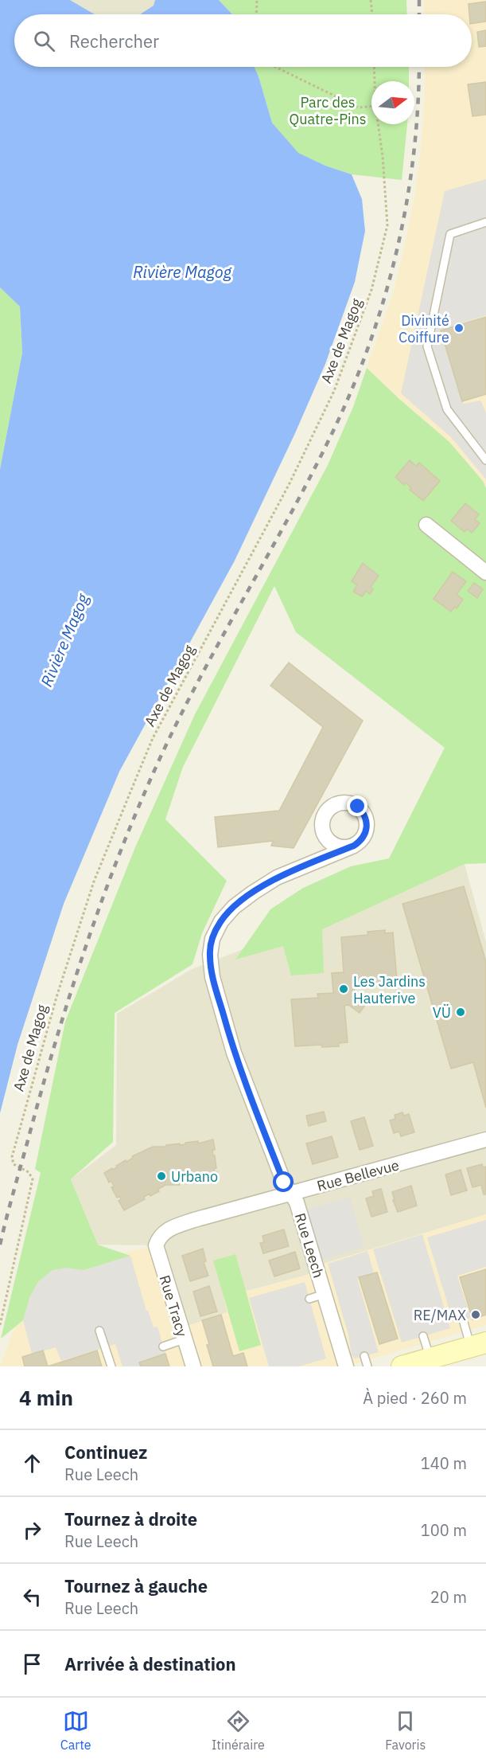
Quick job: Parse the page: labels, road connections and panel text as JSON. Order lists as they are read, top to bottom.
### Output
{
  "streets": {
    "street": ["Rue Bellevue", "Rue Leech", "Rue Tracy"],
    "path": ["Axe de Magog"]
  },
  "crossings": [
    ["Rue Bellevue", "Rue Leech"],
    ["Rue Bellevue", "Rue Tracy"]
  ],
  "water": ["Rivière Magog"],
  "parks": ["Parc des Quatre-Pins"],
  "places": [
    "Divinité Coiffure",
    "Les Jardins Hauterive",
    "VÜ",
    "Urbano",
    "RE/MAX"
  ],
  "north": "right",
  "page": {
    "search": "Rechercher",
    "heading": ["4 min", "À pied · 260 m"],
    "list": [
      ["Continuez", "Rue Leech", "140 m"],
      ["Tournez à droite", "Rue Leech", "100 m"],
      ["Tournez à gauche", "Rue Leech", "20 m"],
      "Arrivée à destination"
    ],
    "nav": ["Carte", "Itinéraire", "Favoris"]
  }
}
